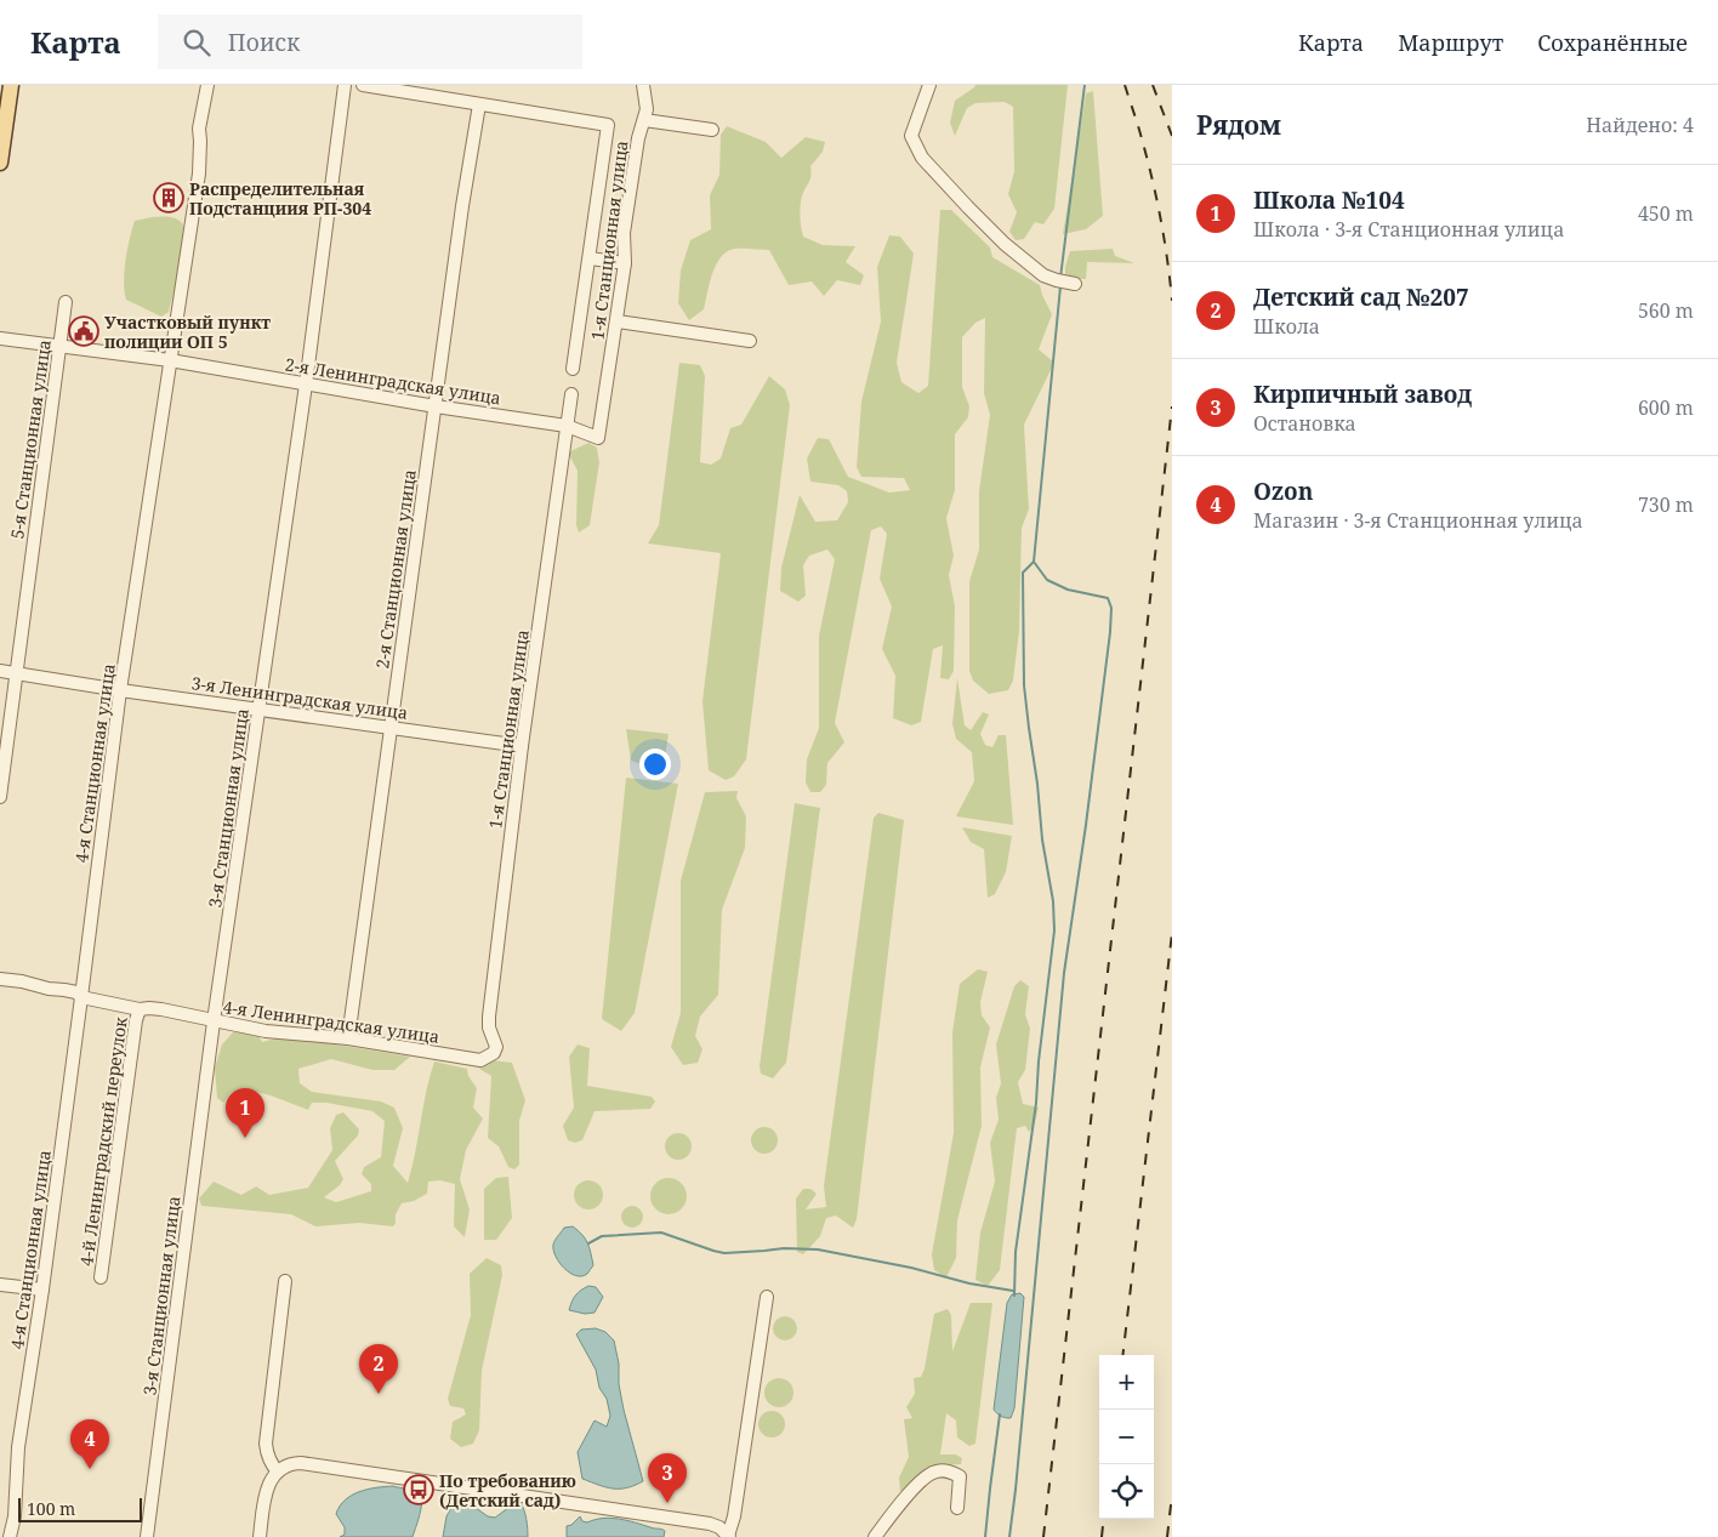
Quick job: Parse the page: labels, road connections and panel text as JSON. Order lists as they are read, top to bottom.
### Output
{
  "streets": {
    "street": [
      "1-я Станционная улица",
      "2-я Ленинградская улица",
      "5-я Станционная улица",
      "2-я Станционная улица",
      "3-я Ленинградская улица",
      "4-я Станционная улица",
      "3-я Станционная улица",
      "4-я Ленинградская улица",
      "4-й Ленинградский переулок"
    ]
  },
  "crossings": [
    ["1-я Станционная улица", "2-я Ленинградская улица"],
    ["1-я Станционная улица", "2-я Станционная улица"],
    ["1-я Станционная улица", "3-я Ленинградская улица"],
    ["1-я Станционная улица", "4-я Ленинградская улица"],
    ["2-я Ленинградская улица", "5-я Станционная улица"],
    ["2-я Ленинградская улица", "2-я Станционная улица"],
    ["2-я Ленинградская улица", "4-я Станционная улица"],
    ["2-я Ленинградская улица", "3-я Станционная улица"],
    ["5-я Станционная улица", "3-я Ленинградская улица"],
    ["2-я Станционная улица", "3-я Ленинградская улица"],
    ["2-я Станционная улица", "4-я Ленинградская улица"],
    ["3-я Ленинградская улица", "4-я Станционная улица"],
    ["3-я Ленинградская улица", "3-я Станционная улица"],
    ["4-я Станционная улица", "4-я Ленинградская улица"],
    ["3-я Станционная улица", "4-я Ленинградская улица"],
    ["4-я Ленинградская улица", "4-й Ленинградский переулок"]
  ],
  "places": {
    "building": ["Распределительная Подстанциия РП-304"],
    "public building": ["Участковый пункт полиции ОП 5"],
    "bus stop": ["По требованию (Детский сад)"]
  },
  "scale_bar": "100 m",
  "page": {
    "header": "Карта",
    "search": "Поиск",
    "nav": ["Карта", "Маршрут", "Сохранённые"],
    "heading": ["Рядом", "Найдено: 4"],
    "list": [
      {
        "mark": "1",
        "name": "Школа №104",
        "note": "Школа · 3-я Станционная улица",
        "value": "450 m"
      },
      {
        "mark": "2",
        "name": "Детский сад №207",
        "note": "Школа",
        "value": "560 m"
      },
      {
        "mark": "3",
        "name": "Кирпичный завод",
        "note": "Остановка",
        "value": "600 m"
      },
      {
        "mark": "4",
        "name": "Ozon",
        "note": "Магазин · 3-я Станционная улица",
        "value": "730 m"
      }
    ],
    "pins": [
      "1",
      "2",
      "4",
      "3"
    ],
    "map_buttons": ["+", "−"],
    "scale": "100 m"
  }
}
